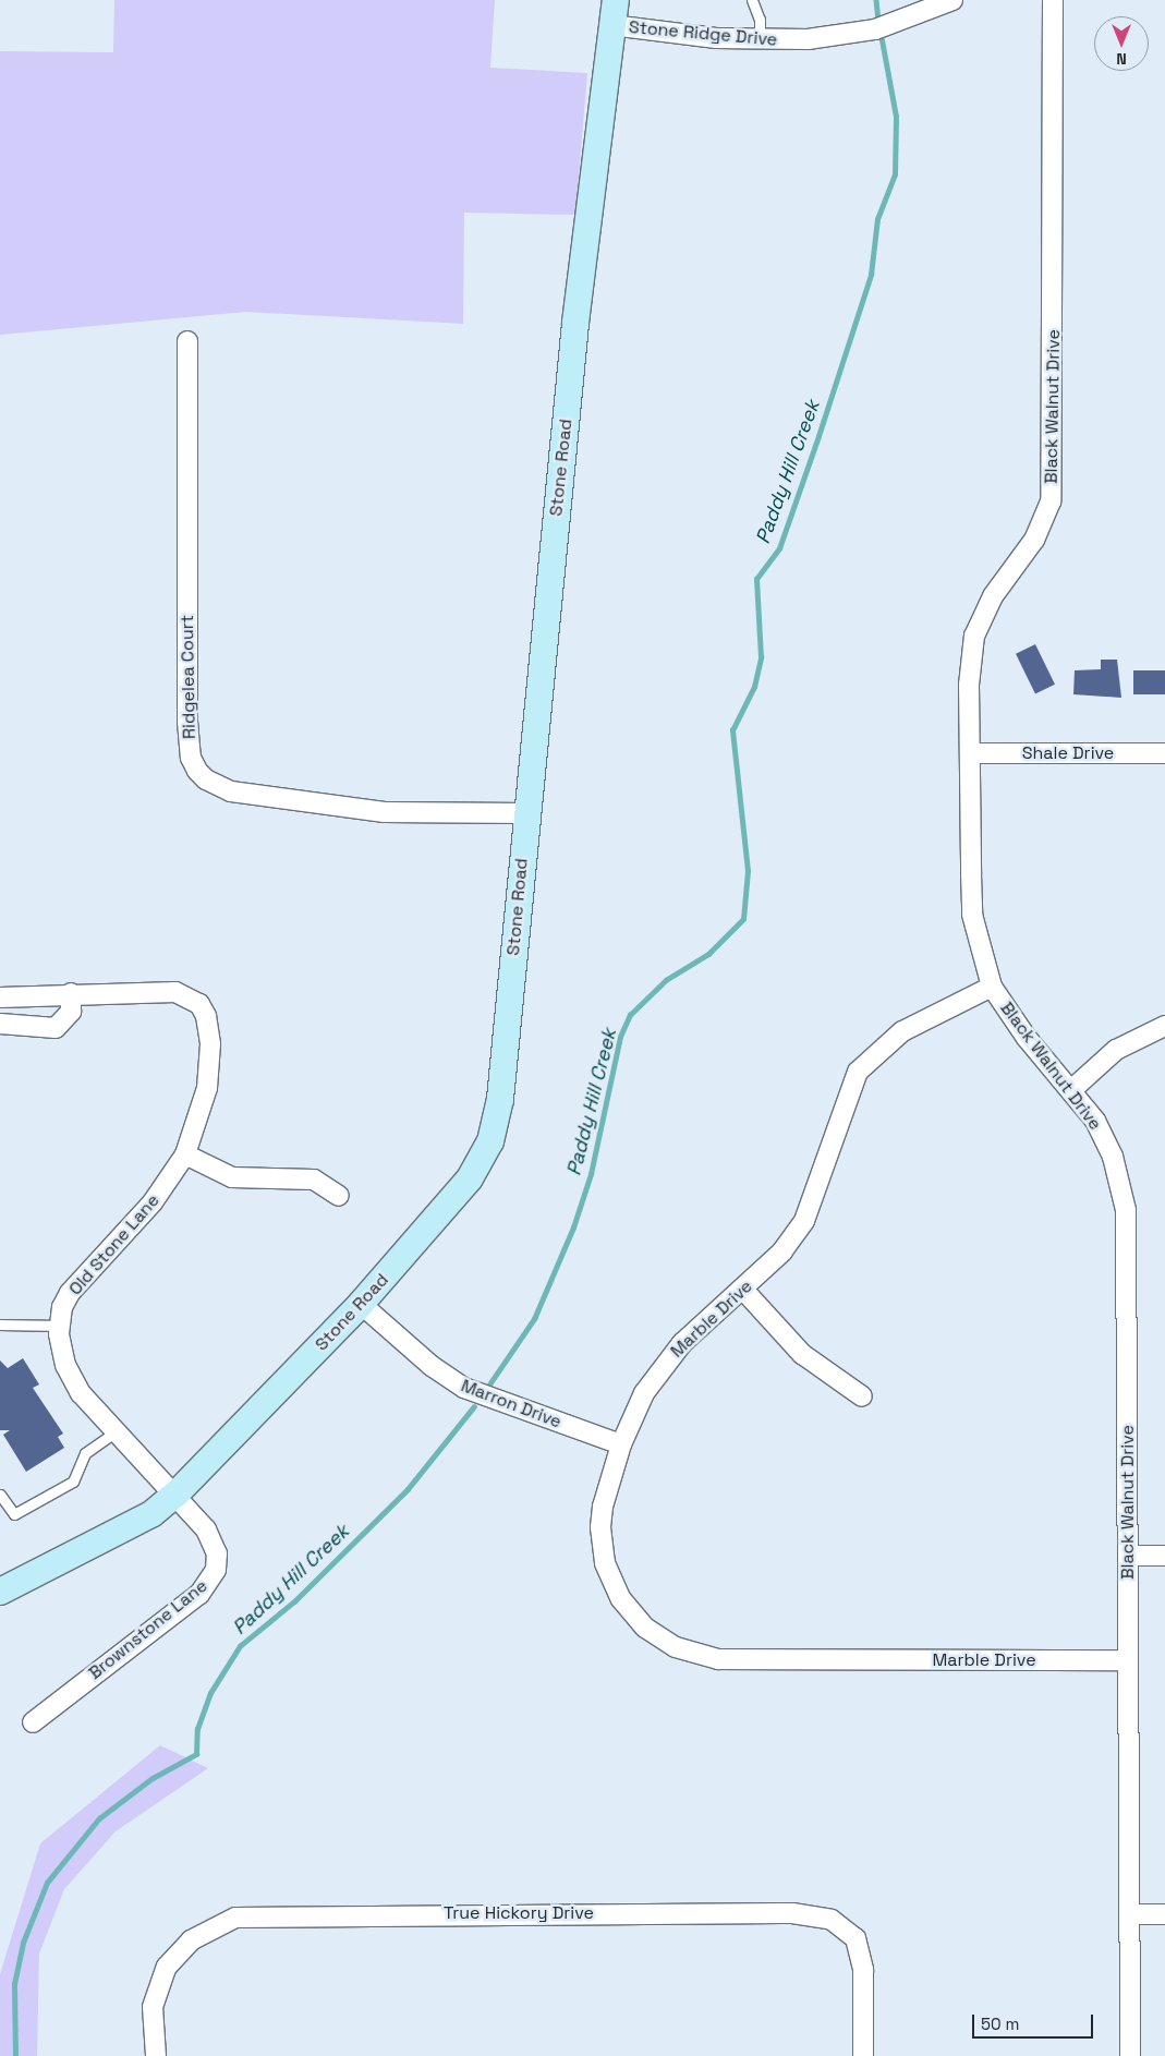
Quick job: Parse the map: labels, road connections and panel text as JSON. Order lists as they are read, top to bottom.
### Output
{
  "streets": {
    "street": [
      "Stone Ridge Drive",
      "Black Walnut Drive",
      "Stone Road",
      "Ridgelea Court",
      "Shale Drive",
      "Old Stone Lane",
      "Marble Drive",
      "Marron Drive",
      "Brownstone Lane",
      "True Hickory Drive"
    ]
  },
  "crossings": [
    ["Stone Ridge Drive", "Stone Road"],
    ["Black Walnut Drive", "Shale Drive"],
    ["Black Walnut Drive", "Marble Drive"],
    ["Stone Road", "Ridgelea Court"],
    ["Stone Road", "Old Stone Lane"],
    ["Stone Road", "Marron Drive"],
    ["Stone Road", "Brownstone Lane"],
    ["Old Stone Lane", "Brownstone Lane"],
    ["Marble Drive", "Marron Drive"]
  ],
  "water": ["Paddy Hill Creek"],
  "scale_bar": "50 m",
  "north": "bottom"
}
